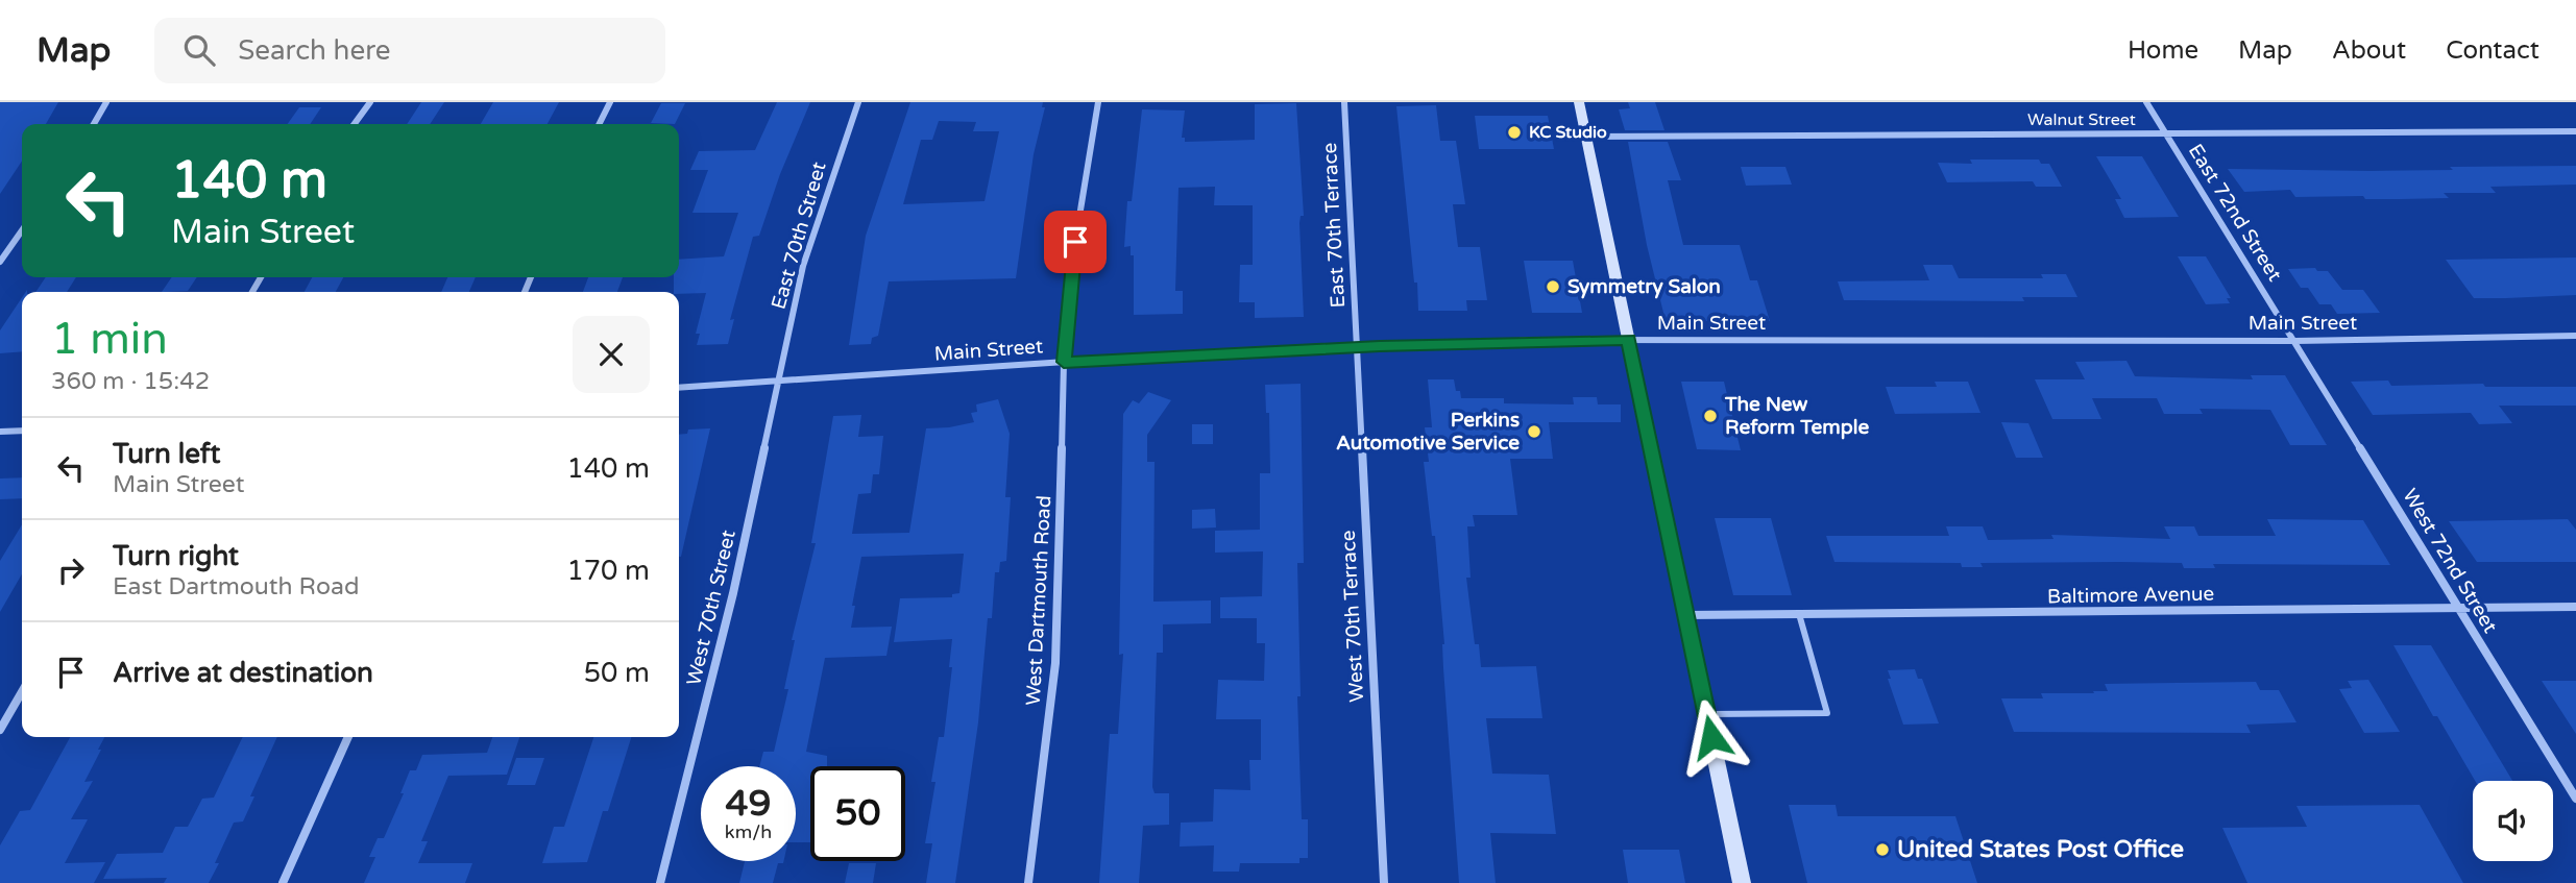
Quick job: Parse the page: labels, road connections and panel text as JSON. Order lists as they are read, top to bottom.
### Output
{
  "streets": {
    "street": [
      "Walnut Street",
      "East 72nd Street",
      "East 70th Terrace",
      "East 70th Street",
      "Main Street",
      "West 72nd Street",
      "Baltimore Avenue",
      "West Dartmouth Road",
      "West 70th Street",
      "West 70th Terrace"
    ]
  },
  "crossings": [
    ["Walnut Street", "East 72nd Street"],
    ["East 72nd Street", "Main Street"],
    ["East 72nd Street", "West 72nd Street"],
    ["East 70th Terrace", "Main Street"],
    ["East 70th Terrace", "West 70th Terrace"],
    ["East 70th Street", "Main Street"],
    ["East 70th Street", "West 70th Street"],
    ["Main Street", "West 72nd Street"],
    ["Main Street", "West Dartmouth Road"],
    ["Main Street", "West 70th Street"],
    ["Main Street", "West 70th Terrace"],
    ["West 72nd Street", "Baltimore Avenue"]
  ],
  "places": [
    "KC Studio",
    "Symmetry Salon",
    "The New Reform Temple",
    "Perkins Automotive Service",
    "United States Post Office"
  ],
  "page": {
    "header": "Map",
    "search": "Search here",
    "nav": [
      "Home",
      "Map",
      "About",
      "Contact"
    ],
    "turn": ["140 m", "Main Street"],
    "heading": ["1 min", "360 m · 15:42"],
    "list": [
      {
        "name": "Turn left",
        "note": "Main Street",
        "value": "140 m"
      },
      {
        "name": "Turn right",
        "note": "East Dartmouth Road",
        "value": "170 m"
      },
      {
        "name": "Arrive at destination",
        "value": "50 m"
      }
    ],
    "speed": "49 km/h",
    "limit": "50"
  }
}
